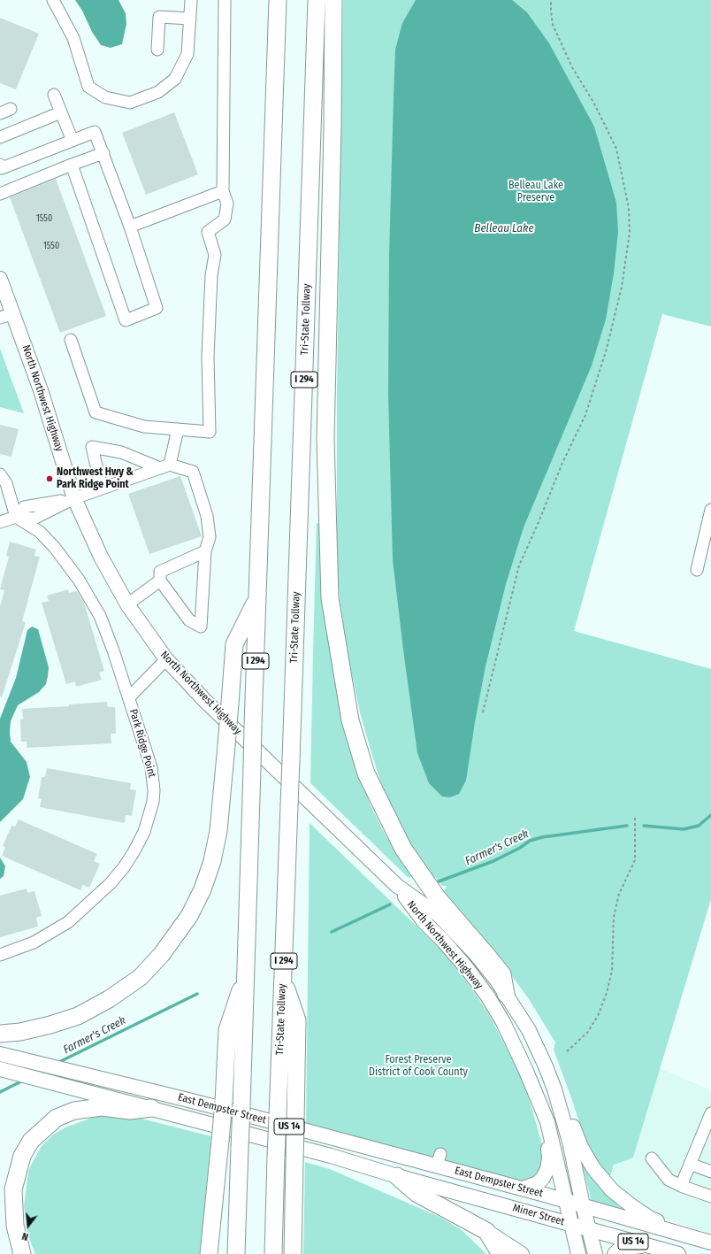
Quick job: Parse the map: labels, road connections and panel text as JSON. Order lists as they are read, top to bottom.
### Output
{
  "streets": {
    "highway": ["Tri-State Tollway", "I 294"],
    "main road": [
      "North Northwest Highway",
      "East Dempster Street",
      "US 14",
      "Miner Street"
    ],
    "street": ["Park Ridge Point"]
  },
  "crossings": [
    ["North Northwest Highway", "East Dempster Street"],
    ["North Northwest Highway", "Miner Street"],
    ["East Dempster Street", "Miner Street"]
  ],
  "water": ["Belleau Lake", "Farmer's Creek"],
  "parks": ["Belleau Lake Preserve", "Forest Preserve District of Cook County"],
  "places": ["Northwest Hwy & Park Ridge Point"],
  "house_numbers": ["1550", "1550"],
  "north": "bottom"
}
